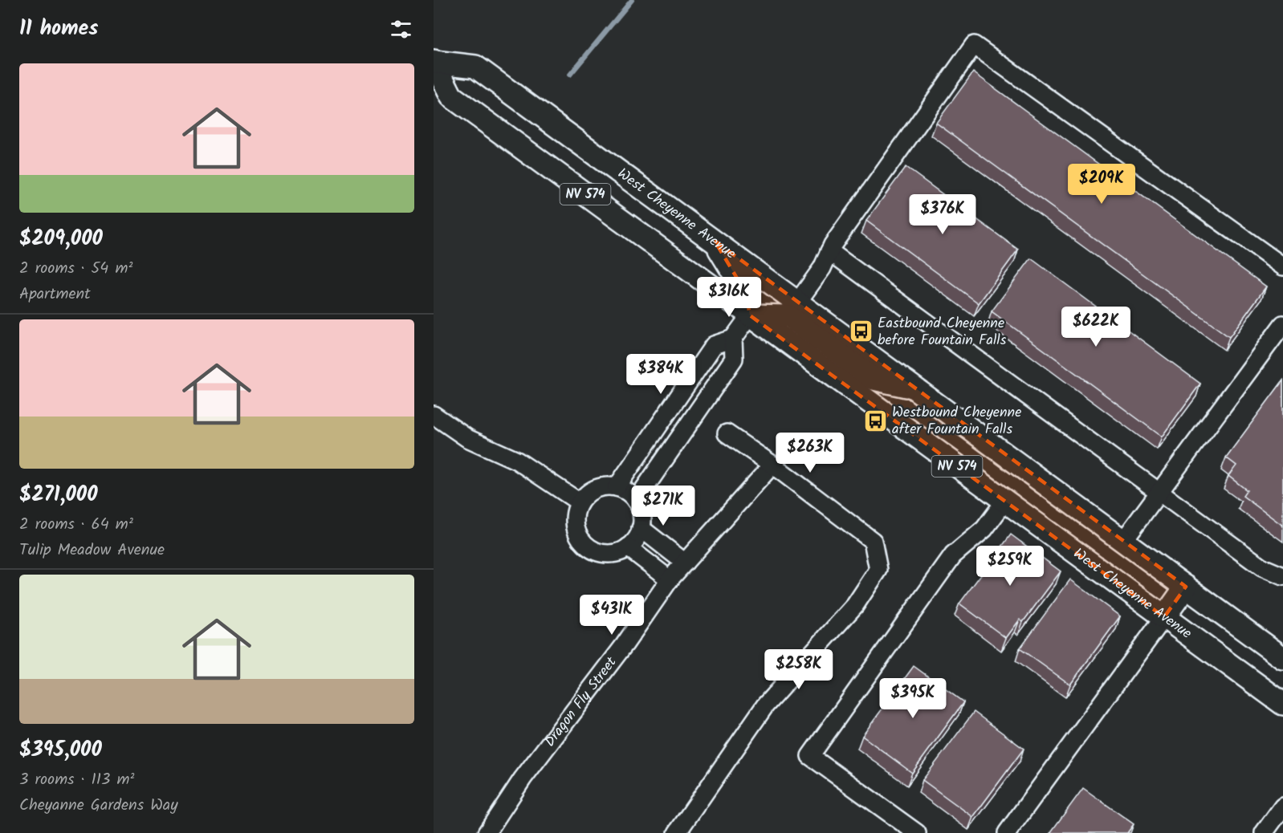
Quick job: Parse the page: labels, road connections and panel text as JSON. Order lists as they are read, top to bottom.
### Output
{
  "streets": {
    "main road": ["NV 574", "West Cheyenne Avenue"],
    "street": ["Dragon Fly Street"]
  },
  "places": {
    "bus stop": ["Eastbound Cheyenne before Fountain Falls", "Westbound Cheyenne after Fountain Falls"]
  },
  "page": {
    "heading": "11 homes",
    "list": [
      {
        "name": "$209,000",
        "note": "2 rooms · 54 m² · Apartment"
      },
      {
        "name": "$271,000",
        "note": "2 rooms · 64 m² · Tulip Meadow Avenue"
      },
      {
        "name": "$395,000",
        "note": "3 rooms · 113 m² · Cheyanne Gardens Way"
      }
    ],
    "price": [
      "$209K",
      "$376K",
      "$316K",
      "$622K",
      "$384K",
      "$263K",
      "$271K",
      "$259K",
      "$431K",
      "$258K",
      "$395K"
    ]
  }
}
